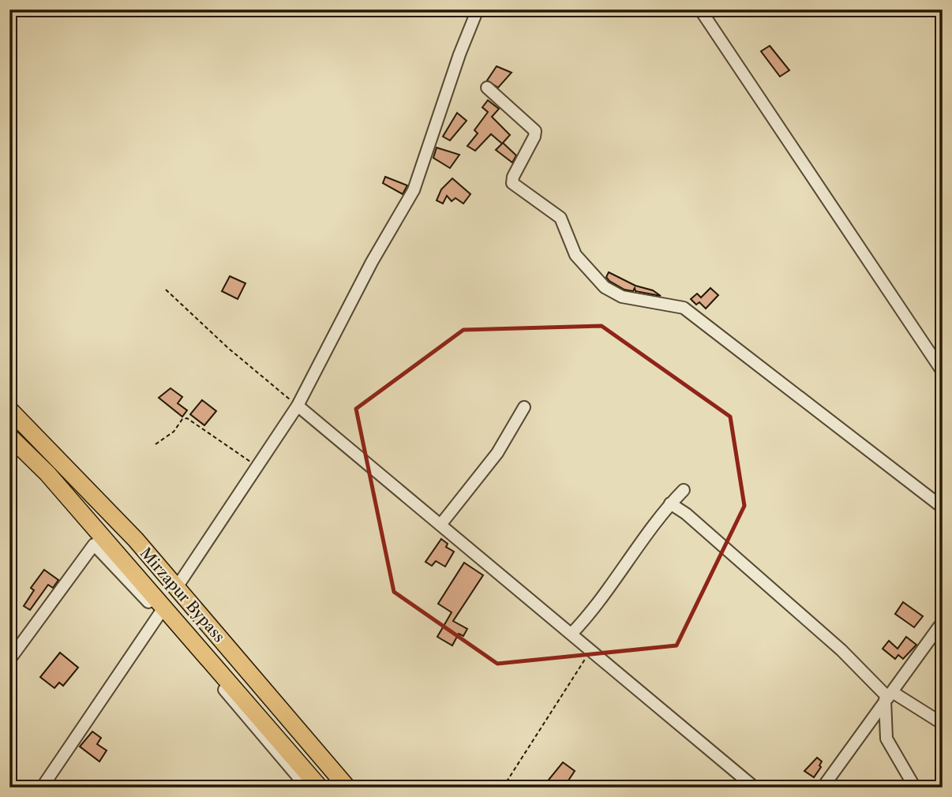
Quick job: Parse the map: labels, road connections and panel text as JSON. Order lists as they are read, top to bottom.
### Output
{
  "streets": {
    "highway": ["Mirzapur Bypass"]
  }
}
